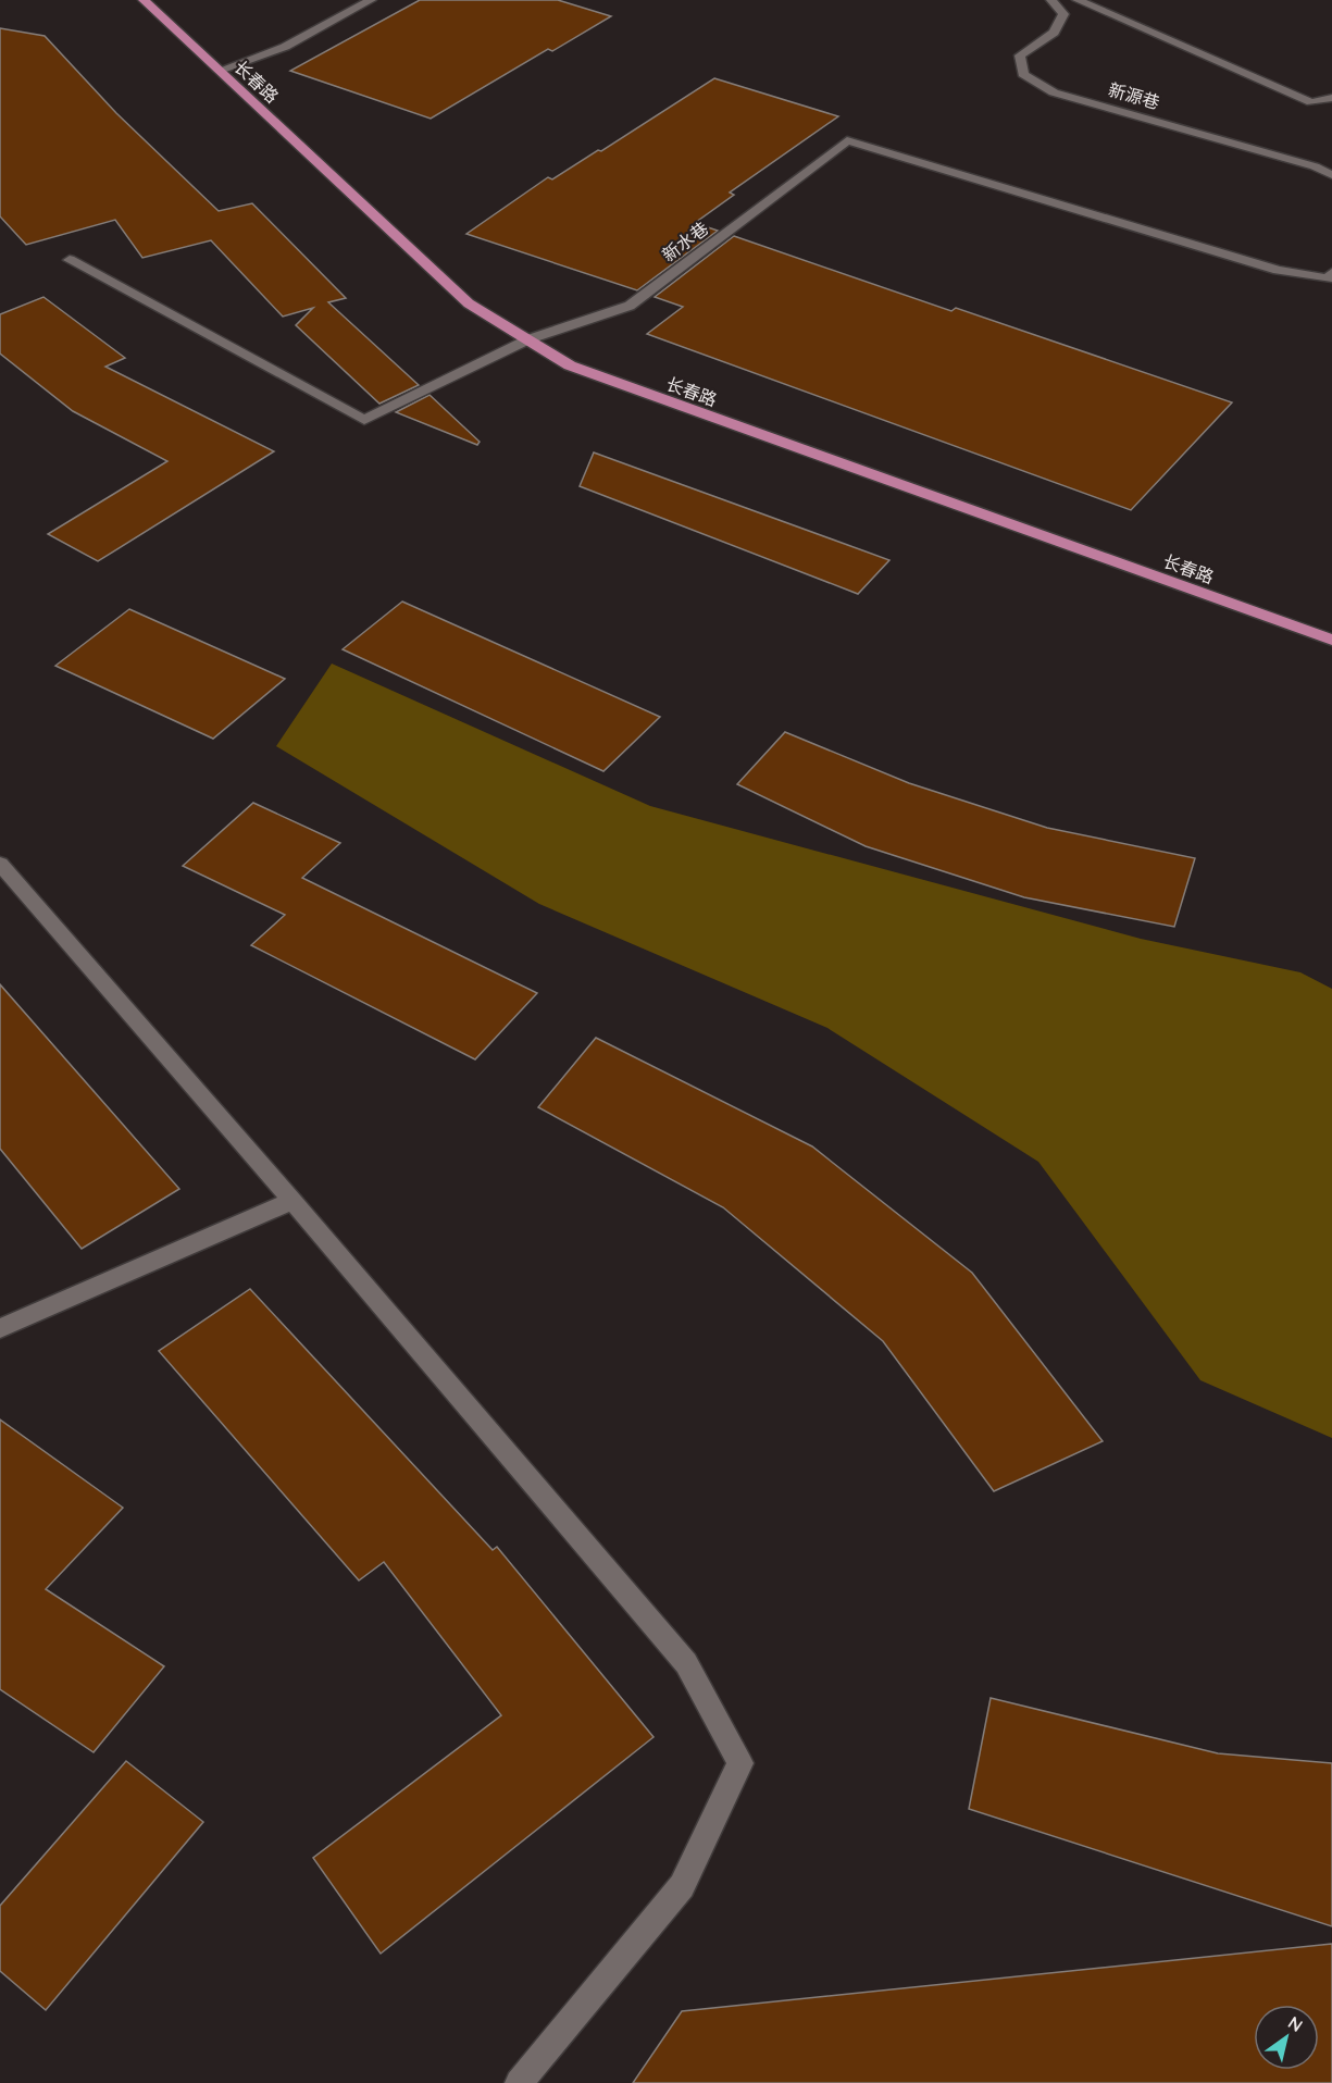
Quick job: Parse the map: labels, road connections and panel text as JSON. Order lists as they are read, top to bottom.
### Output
{
  "streets": {
    "main road": ["长春路"],
    "street": ["新源巷", "新水巷"]
  },
  "crossings": [
    ["长春路", "新水巷"]
  ],
  "north": "top right"
}
